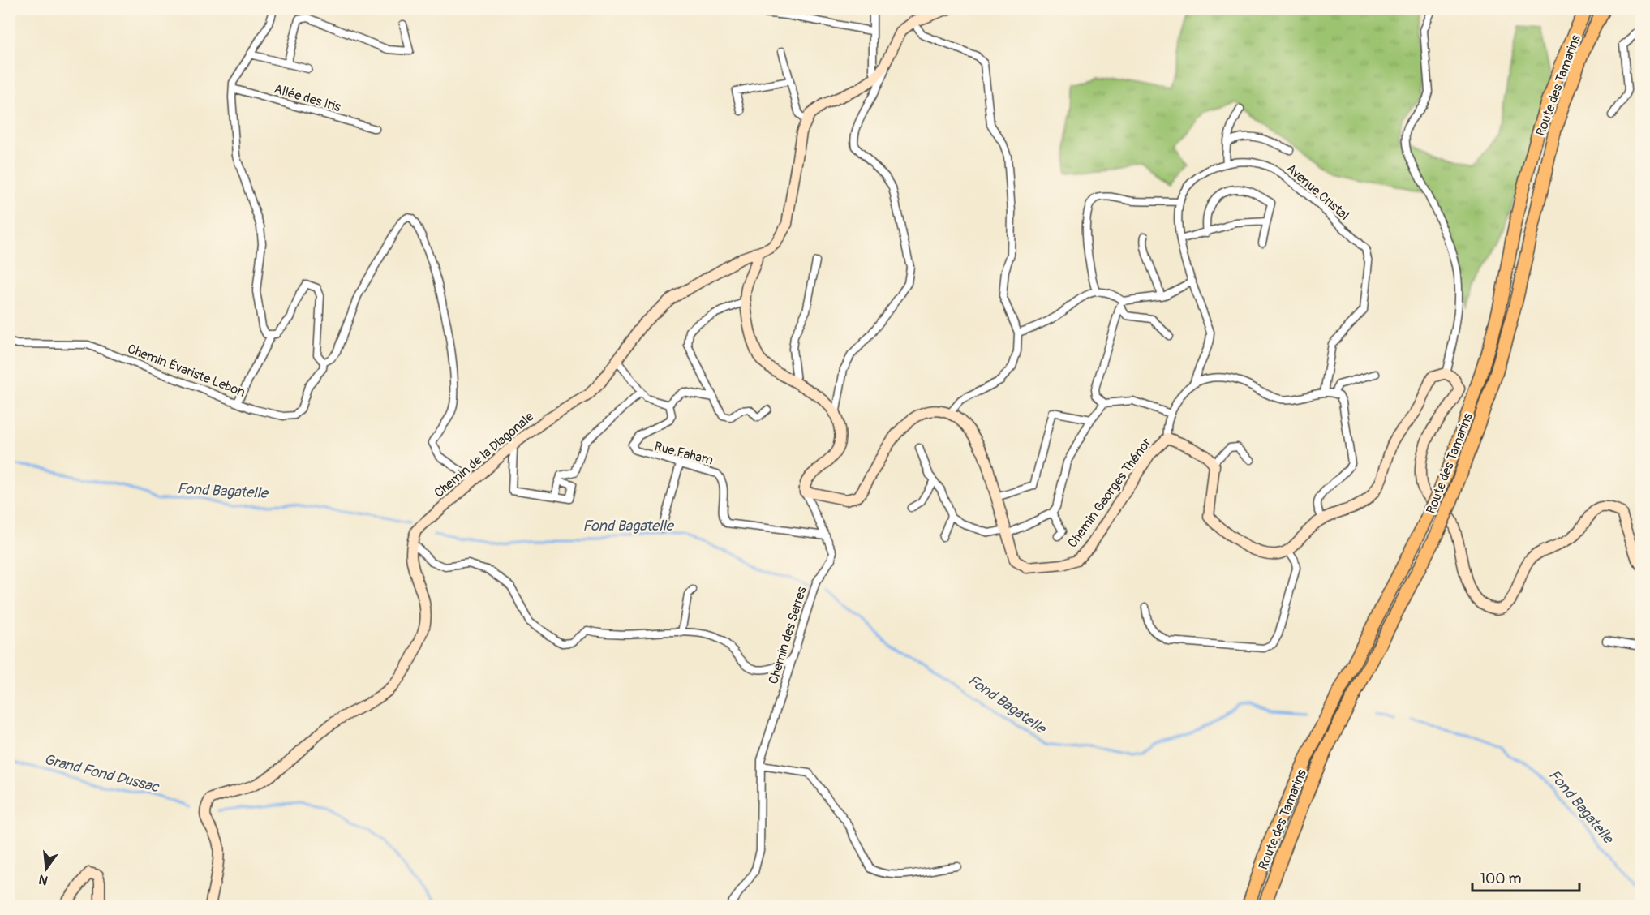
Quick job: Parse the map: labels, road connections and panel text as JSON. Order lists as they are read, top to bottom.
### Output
{
  "streets": {
    "highway": ["Route des Tamarins"],
    "street": [
      "Allée des Iris",
      "Avenue Cristal",
      "Chemin Évariste Lebon",
      "Rue Faham",
      "Chemin de la Diagonale",
      "Chemin Georges Thénor",
      "Chemin des Serres"
    ]
  },
  "crossings": [
    ["Rue Faham", "Chemin des Serres"]
  ],
  "water": ["Fond Bagatelle", "Grand Fond Dussac"],
  "scale_bar": "100 m",
  "north": "bottom"
}
